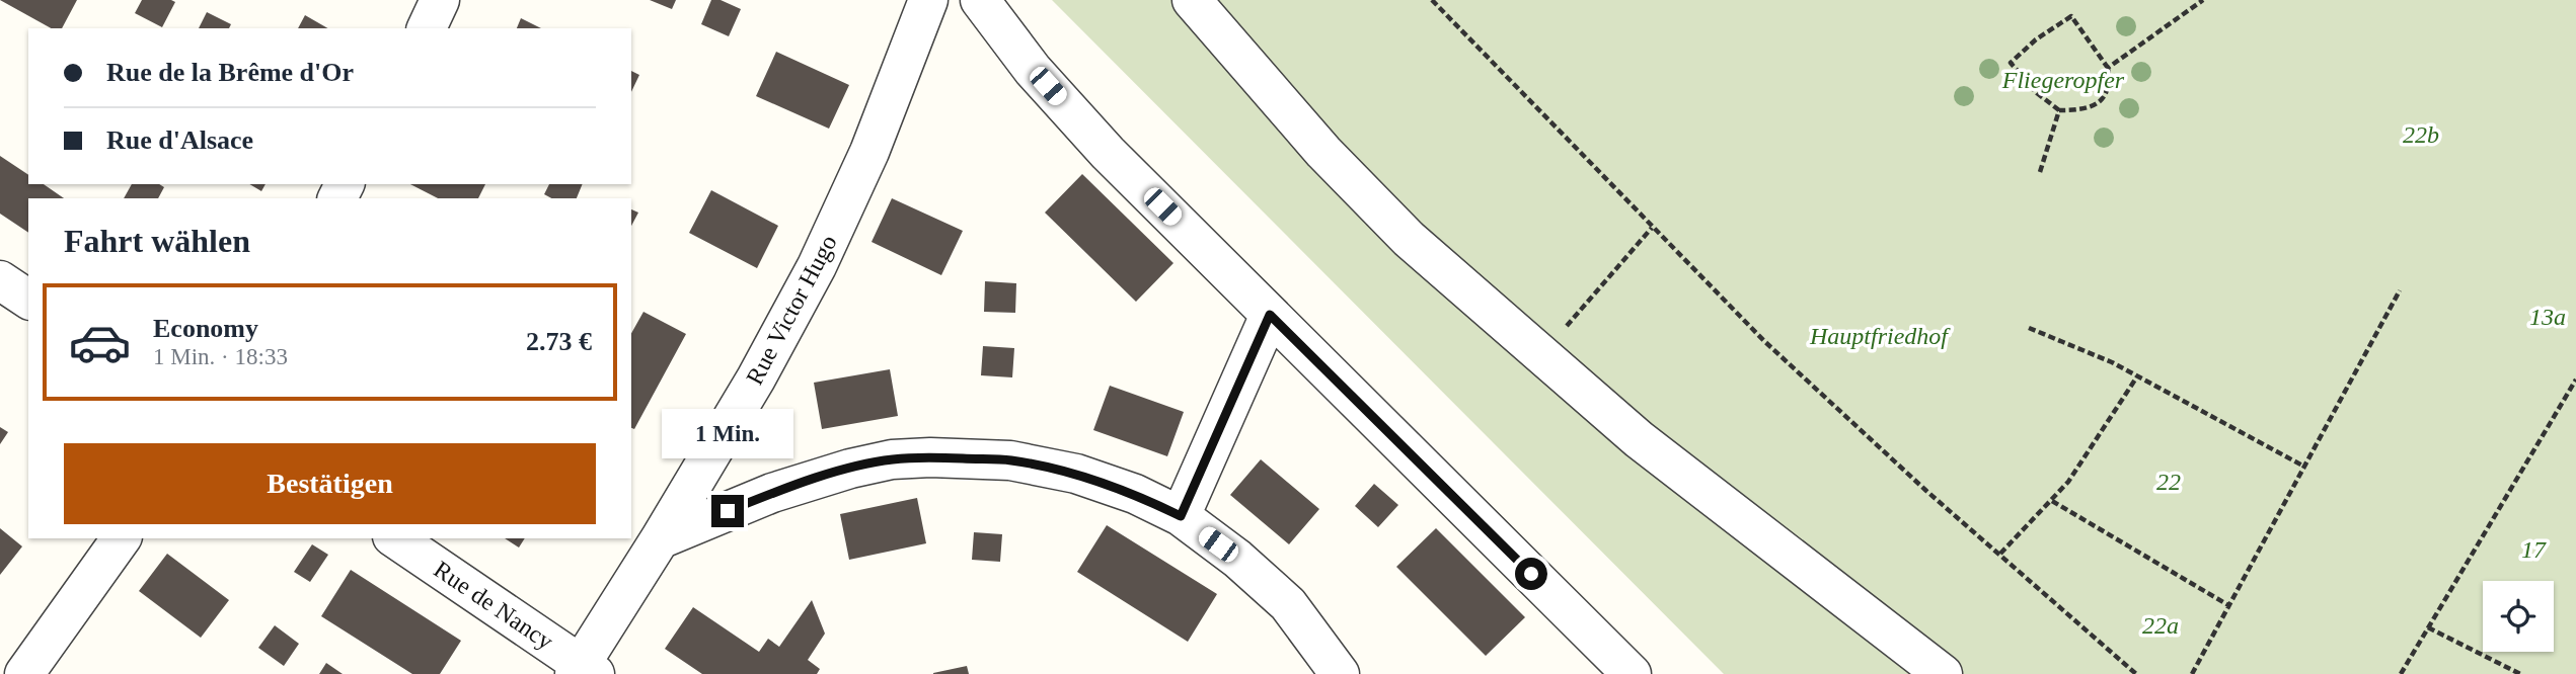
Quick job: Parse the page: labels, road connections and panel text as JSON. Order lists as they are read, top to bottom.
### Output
{
  "streets": {
    "street": ["Rue Victor Hugo", "Rue de Nancy"]
  },
  "crossings": [
    ["Rue Victor Hugo", "Rue de Nancy"]
  ],
  "parks": [
    "Fliegeropfer",
    "22b",
    "13a",
    "Hauptfriedhof",
    "22",
    "17",
    "22a"
  ],
  "page": {
    "banner": ["Rue de la Brême d'Or", "Rue d'Alsace"],
    "heading": "Fahrt wählen",
    "list": [
      {
        "name": "Economy",
        "note": "1 Min. · 18:33",
        "value": "2.73 €"
      }
    ],
    "bubble": "1 Min.",
    "buttons": "Bestätigen"
  }
}
